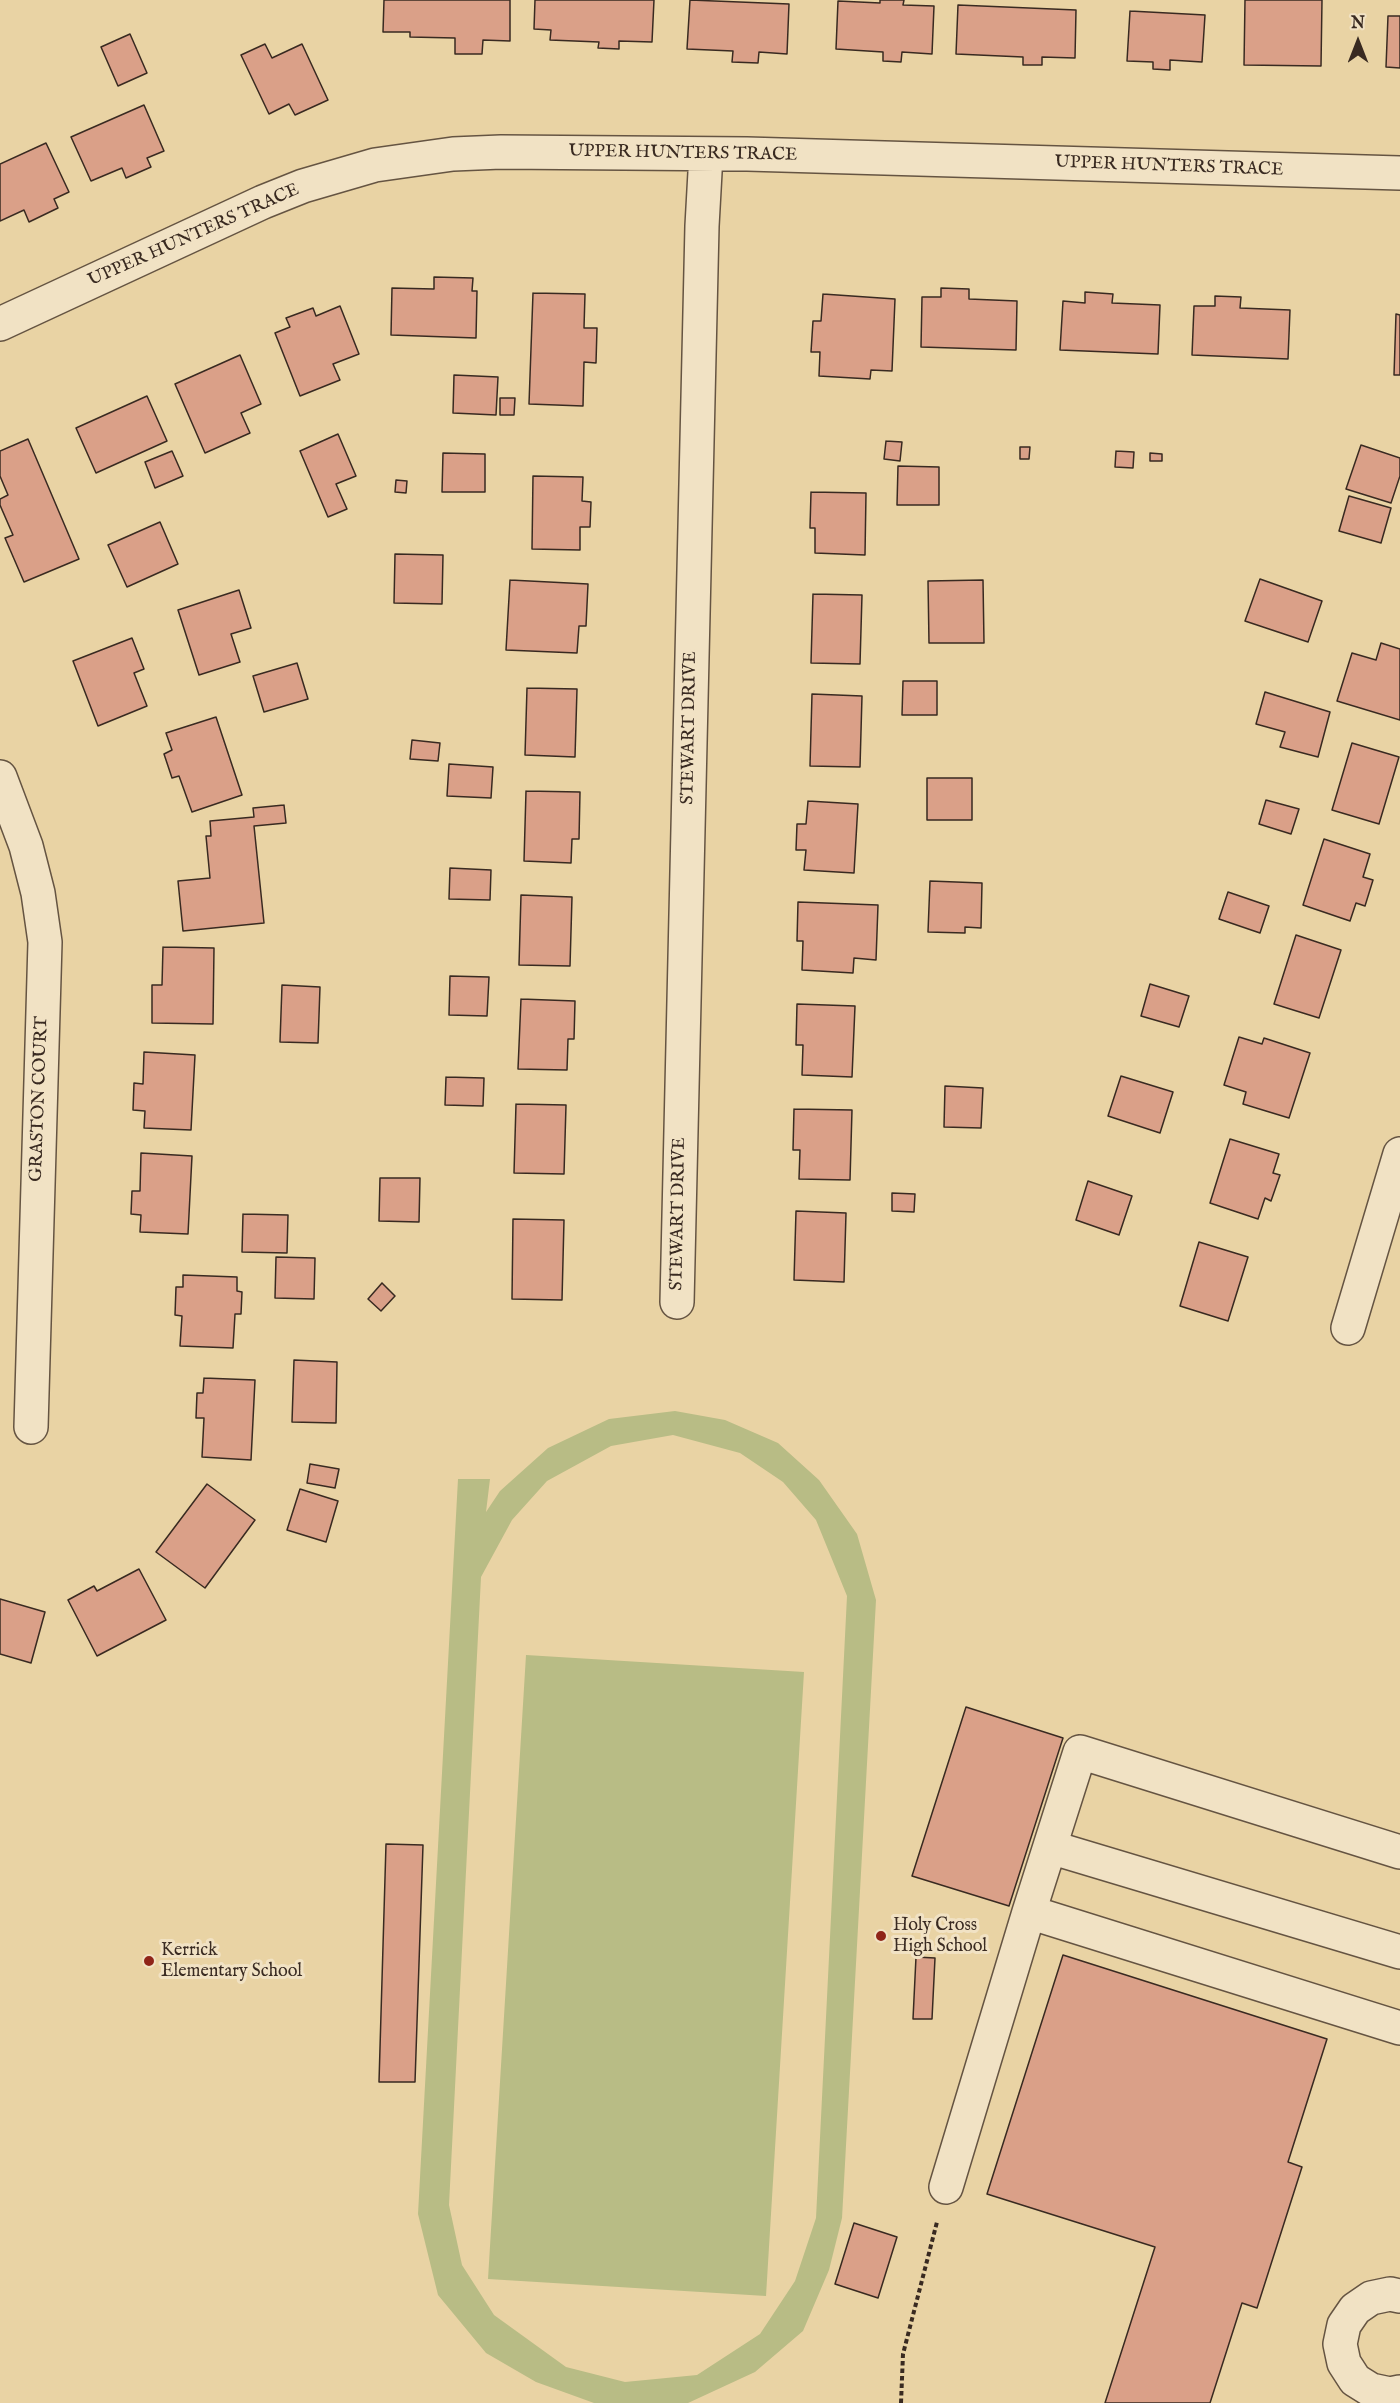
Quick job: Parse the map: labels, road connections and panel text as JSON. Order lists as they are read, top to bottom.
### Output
{
  "streets": {
    "street": ["UPPER HUNTERS TRACE", "STEWART DRIVE", "GRASTON COURT"]
  },
  "crossings": [
    ["UPPER HUNTERS TRACE", "STEWART DRIVE"]
  ],
  "places": ["Holy Cross High School", "Kerrick Elementary School"],
  "north": "top"
}
